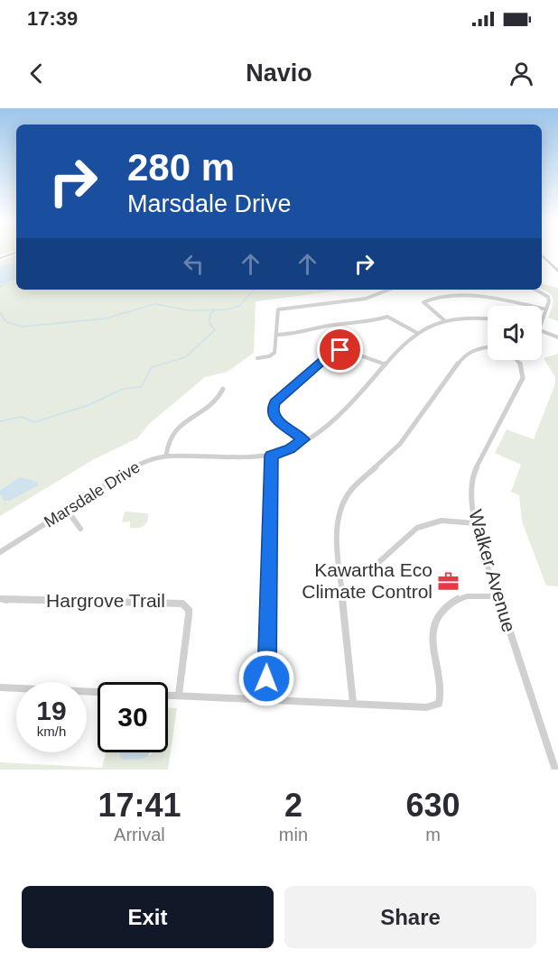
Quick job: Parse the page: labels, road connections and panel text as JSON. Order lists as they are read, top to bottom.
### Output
{
  "streets": {
    "street": ["Marsdale Drive", "Walker Avenue", "Hargrove Trail"]
  },
  "places": {
    "office": ["Kawartha Eco Climate Control"]
  },
  "page": {
    "status": "17:39",
    "header": "Navio",
    "turn": ["280 m", "Marsdale Drive"],
    "speed": "19 km/h",
    "limit": "30",
    "eta": [
      "17:41",
      "Arrival",
      "2",
      "min",
      "630",
      "m"
    ],
    "buttons": ["Exit", "Share"]
  }
}
